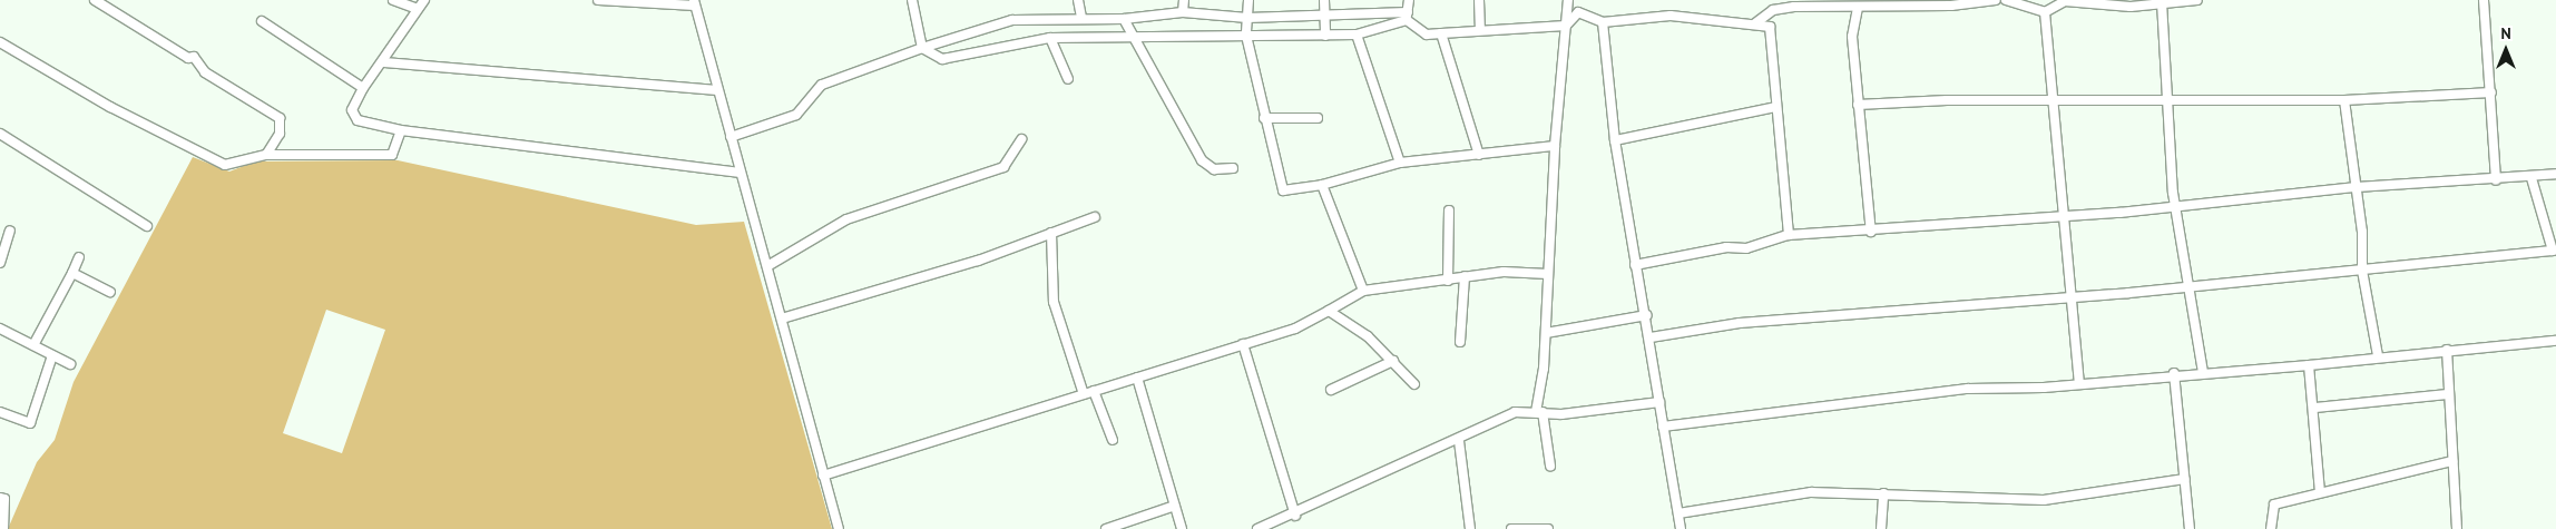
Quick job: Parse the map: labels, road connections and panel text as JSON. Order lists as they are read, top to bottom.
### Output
{
  "north": "top"
}
